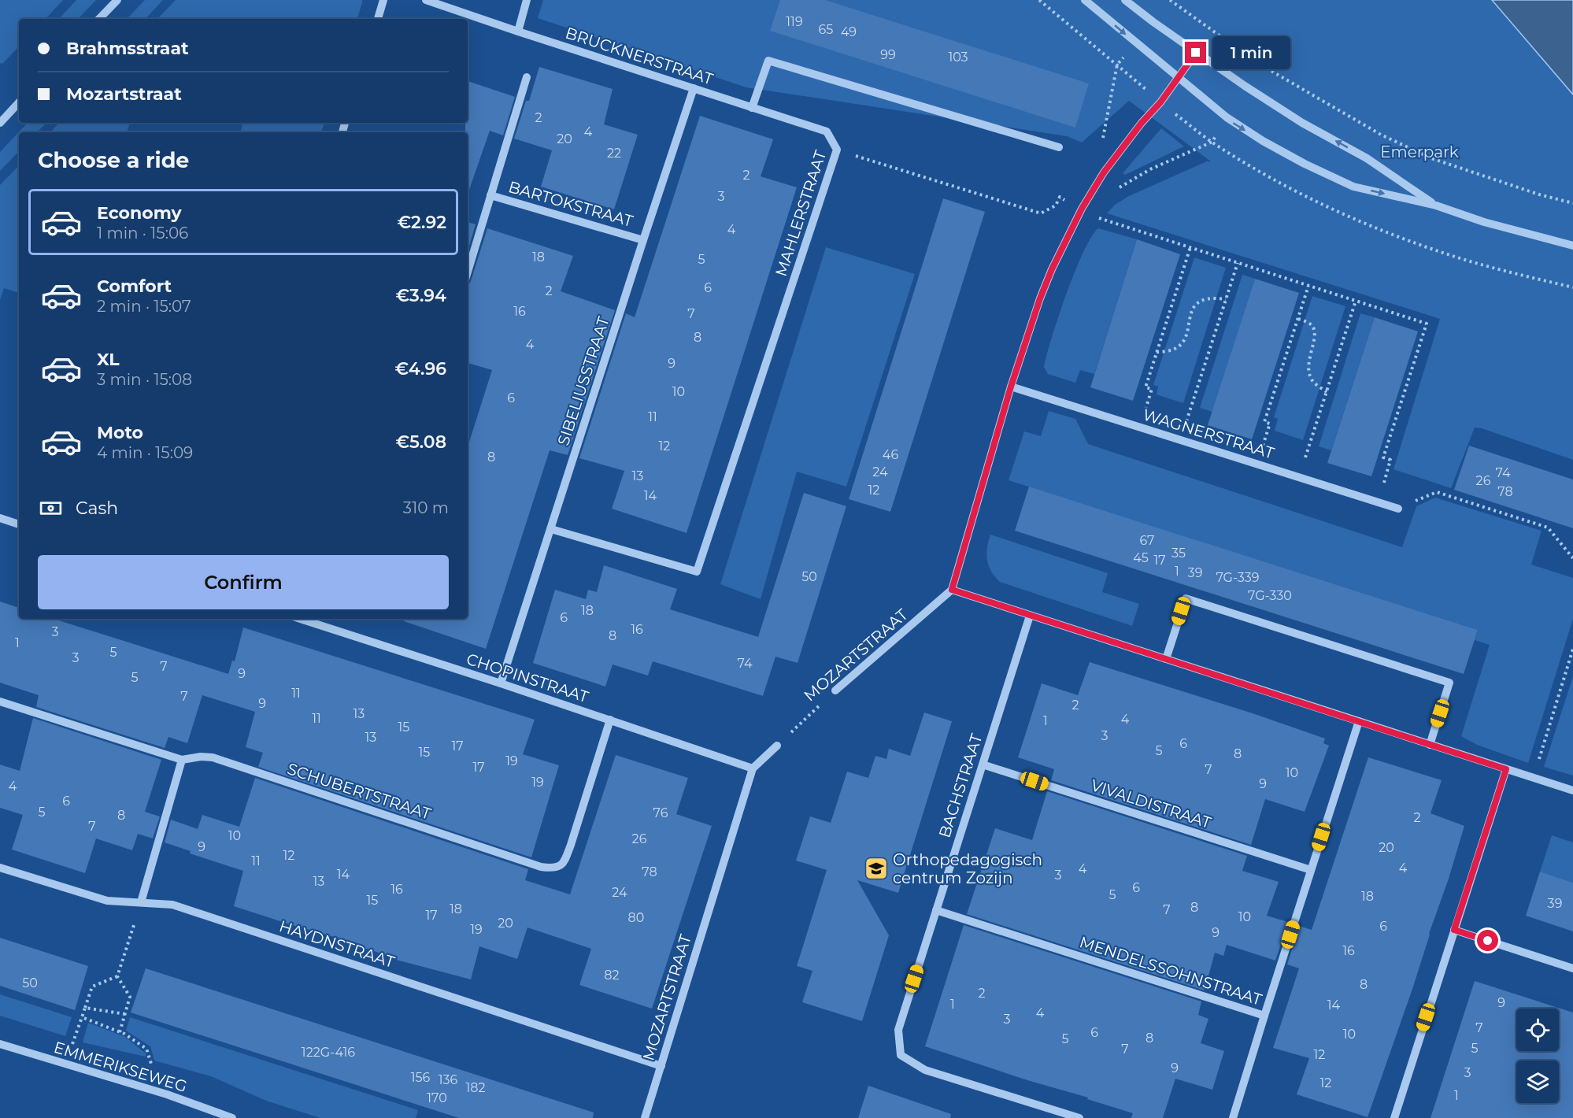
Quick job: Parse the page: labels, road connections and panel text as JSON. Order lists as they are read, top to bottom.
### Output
{
  "streets": {
    "street": [
      "BRUCKNERSTRAAT",
      "BARTOKSTRAAT",
      "MAHLERSTRAAT",
      "SIBELIUSSTRAAT",
      "WAGNERSTRAAT",
      "MOZARTSTRAAT",
      "CHOPINSTRAAT",
      "BACHSTRAAT",
      "SCHUBERTSTRAAT",
      "VIVALDISTRAAT",
      "HAYDNSTRAAT",
      "MENDELSSOHNSTRAAT",
      "EMMERIKSEWEG"
    ]
  },
  "crossings": [
    ["BRUCKNERSTRAAT", "MAHLERSTRAAT"],
    ["BRUCKNERSTRAAT", "SIBELIUSSTRAAT"],
    ["BARTOKSTRAAT", "SIBELIUSSTRAAT"],
    ["MAHLERSTRAAT", "SIBELIUSSTRAAT"],
    ["SIBELIUSSTRAAT", "CHOPINSTRAAT"],
    ["MOZARTSTRAAT", "CHOPINSTRAAT"],
    ["MOZARTSTRAAT", "HAYDNSTRAAT"],
    ["CHOPINSTRAAT", "SCHUBERTSTRAAT"],
    ["BACHSTRAAT", "VIVALDISTRAAT"],
    ["BACHSTRAAT", "MENDELSSOHNSTRAAT"],
    ["VIVALDISTRAAT", "MENDELSSOHNSTRAAT"]
  ],
  "parks": ["Emerpark"],
  "places": {
    "school or university": ["Orthopedagogisch centrum Zozijn"]
  },
  "house_numbers": [
    "119",
    "65",
    "49",
    "99",
    "103",
    "2",
    "4",
    "20",
    "22",
    "2",
    "3",
    "4",
    "18",
    "5",
    "6",
    "2",
    "16",
    "7",
    "8",
    "4",
    "9",
    "10",
    "6",
    "11",
    "12",
    "46",
    "8",
    "24",
    "74",
    "13",
    "26",
    "12",
    "78",
    "14",
    "67",
    "35",
    "45",
    "17",
    "1",
    "39",
    "50",
    "7G-339",
    "7G-330",
    "18",
    "6",
    "16",
    "3",
    "8",
    "1",
    "5",
    "3",
    "74",
    "7",
    "9",
    "5",
    "11",
    "7",
    "9",
    "2",
    "13",
    "11",
    "4",
    "1",
    "15",
    "3",
    "13",
    "6",
    "17",
    "5",
    "15",
    "8",
    "19",
    "17",
    "7",
    "10",
    "19",
    "9",
    "4",
    "6",
    "5",
    "76",
    "8",
    "2",
    "7",
    "10",
    "26",
    "9",
    "20",
    "12",
    "11",
    "4",
    "4",
    "78",
    "14",
    "3",
    "13",
    "6",
    "16",
    "24",
    "5",
    "18",
    "15",
    "39",
    "8",
    "18",
    "7",
    "17",
    "10",
    "80",
    "20",
    "6",
    "19",
    "9",
    "16",
    "82",
    "50",
    "8",
    "2",
    "9",
    "1",
    "14",
    "4",
    "3",
    "7",
    "6",
    "10",
    "8",
    "5",
    "5",
    "7",
    "122G-416",
    "12",
    "9",
    "3",
    "156",
    "136",
    "12",
    "182",
    "1",
    "170"
  ],
  "page": {
    "banner": ["Brahmsstraat", "Mozartstraat"],
    "bubble": "1 min",
    "heading": "Choose a ride",
    "list": [
      {
        "name": "Economy",
        "note": "1 min · 15:06",
        "value": "€2.92"
      },
      {
        "name": "Comfort",
        "note": "2 min · 15:07",
        "value": "€3.94"
      },
      {
        "name": "XL",
        "note": "3 min · 15:08",
        "value": "€4.96"
      },
      {
        "name": "Moto",
        "note": "4 min · 15:09",
        "value": "€5.08"
      }
    ],
    "pay": ["Cash", "310 m"],
    "buttons": "Confirm"
  }
}
